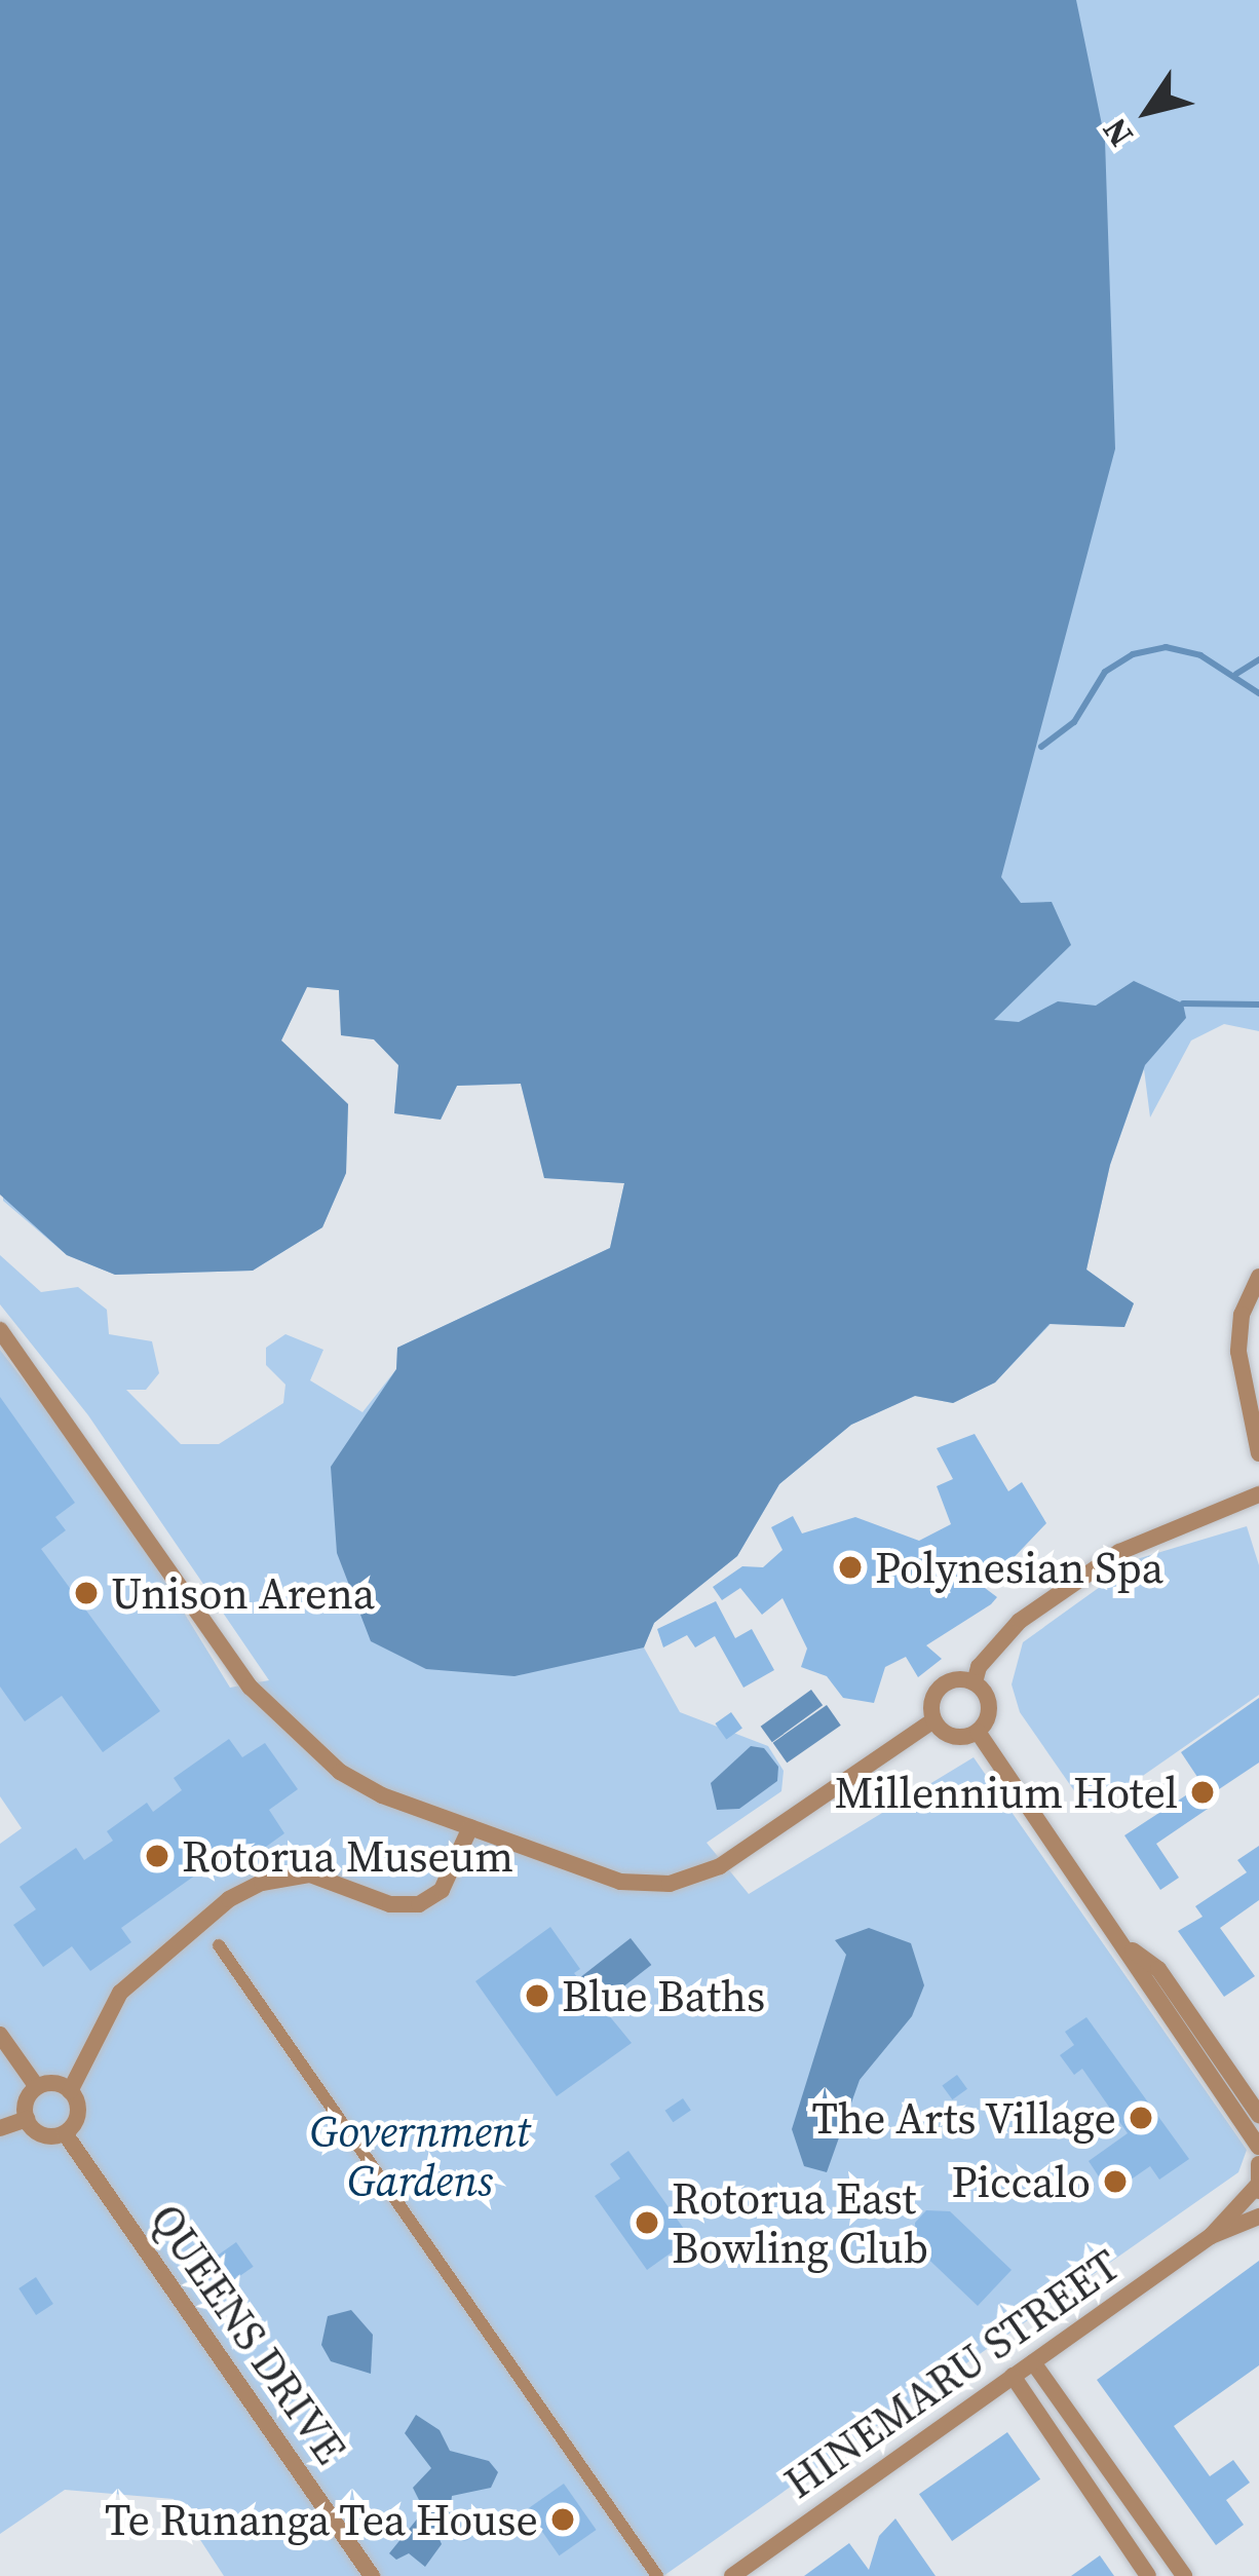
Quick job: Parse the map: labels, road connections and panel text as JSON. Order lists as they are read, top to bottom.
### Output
{
  "streets": {
    "street": ["QUEENS DRIVE", "HINEMARU STREET"]
  },
  "parks": ["Government Gardens"],
  "places": [
    "Polynesian Spa",
    "Unison Arena",
    "Millennium Hotel",
    "Rotorua Museum",
    "Blue Baths",
    "The Arts Village",
    "Piccalo",
    "Rotorua East Bowling Club",
    "Te Runanga Tea House"
  ],
  "north": "bottom left"
}
